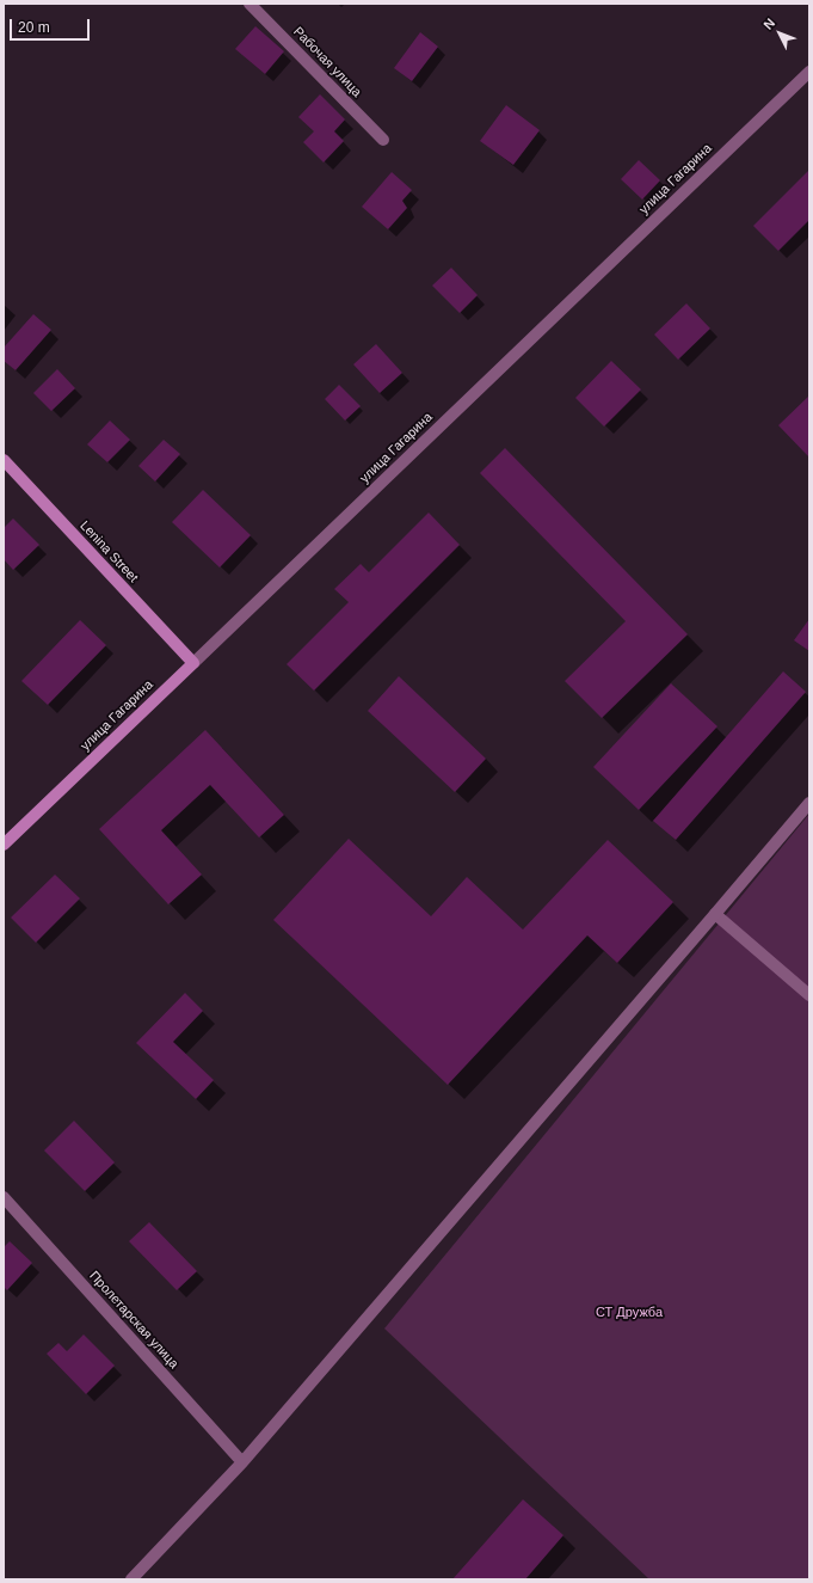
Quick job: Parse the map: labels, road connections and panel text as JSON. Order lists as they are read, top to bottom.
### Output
{
  "streets": {
    "street": [
      "Рабочая улица",
      "улица Гагарина",
      "Lenina Street",
      "Пролетарская улица"
    ]
  },
  "crossings": [
    ["улица Гагарина", "Lenina Street"]
  ],
  "parks": ["СТ Дружба"],
  "scale_bar": "20 m",
  "north": "top left"
}
